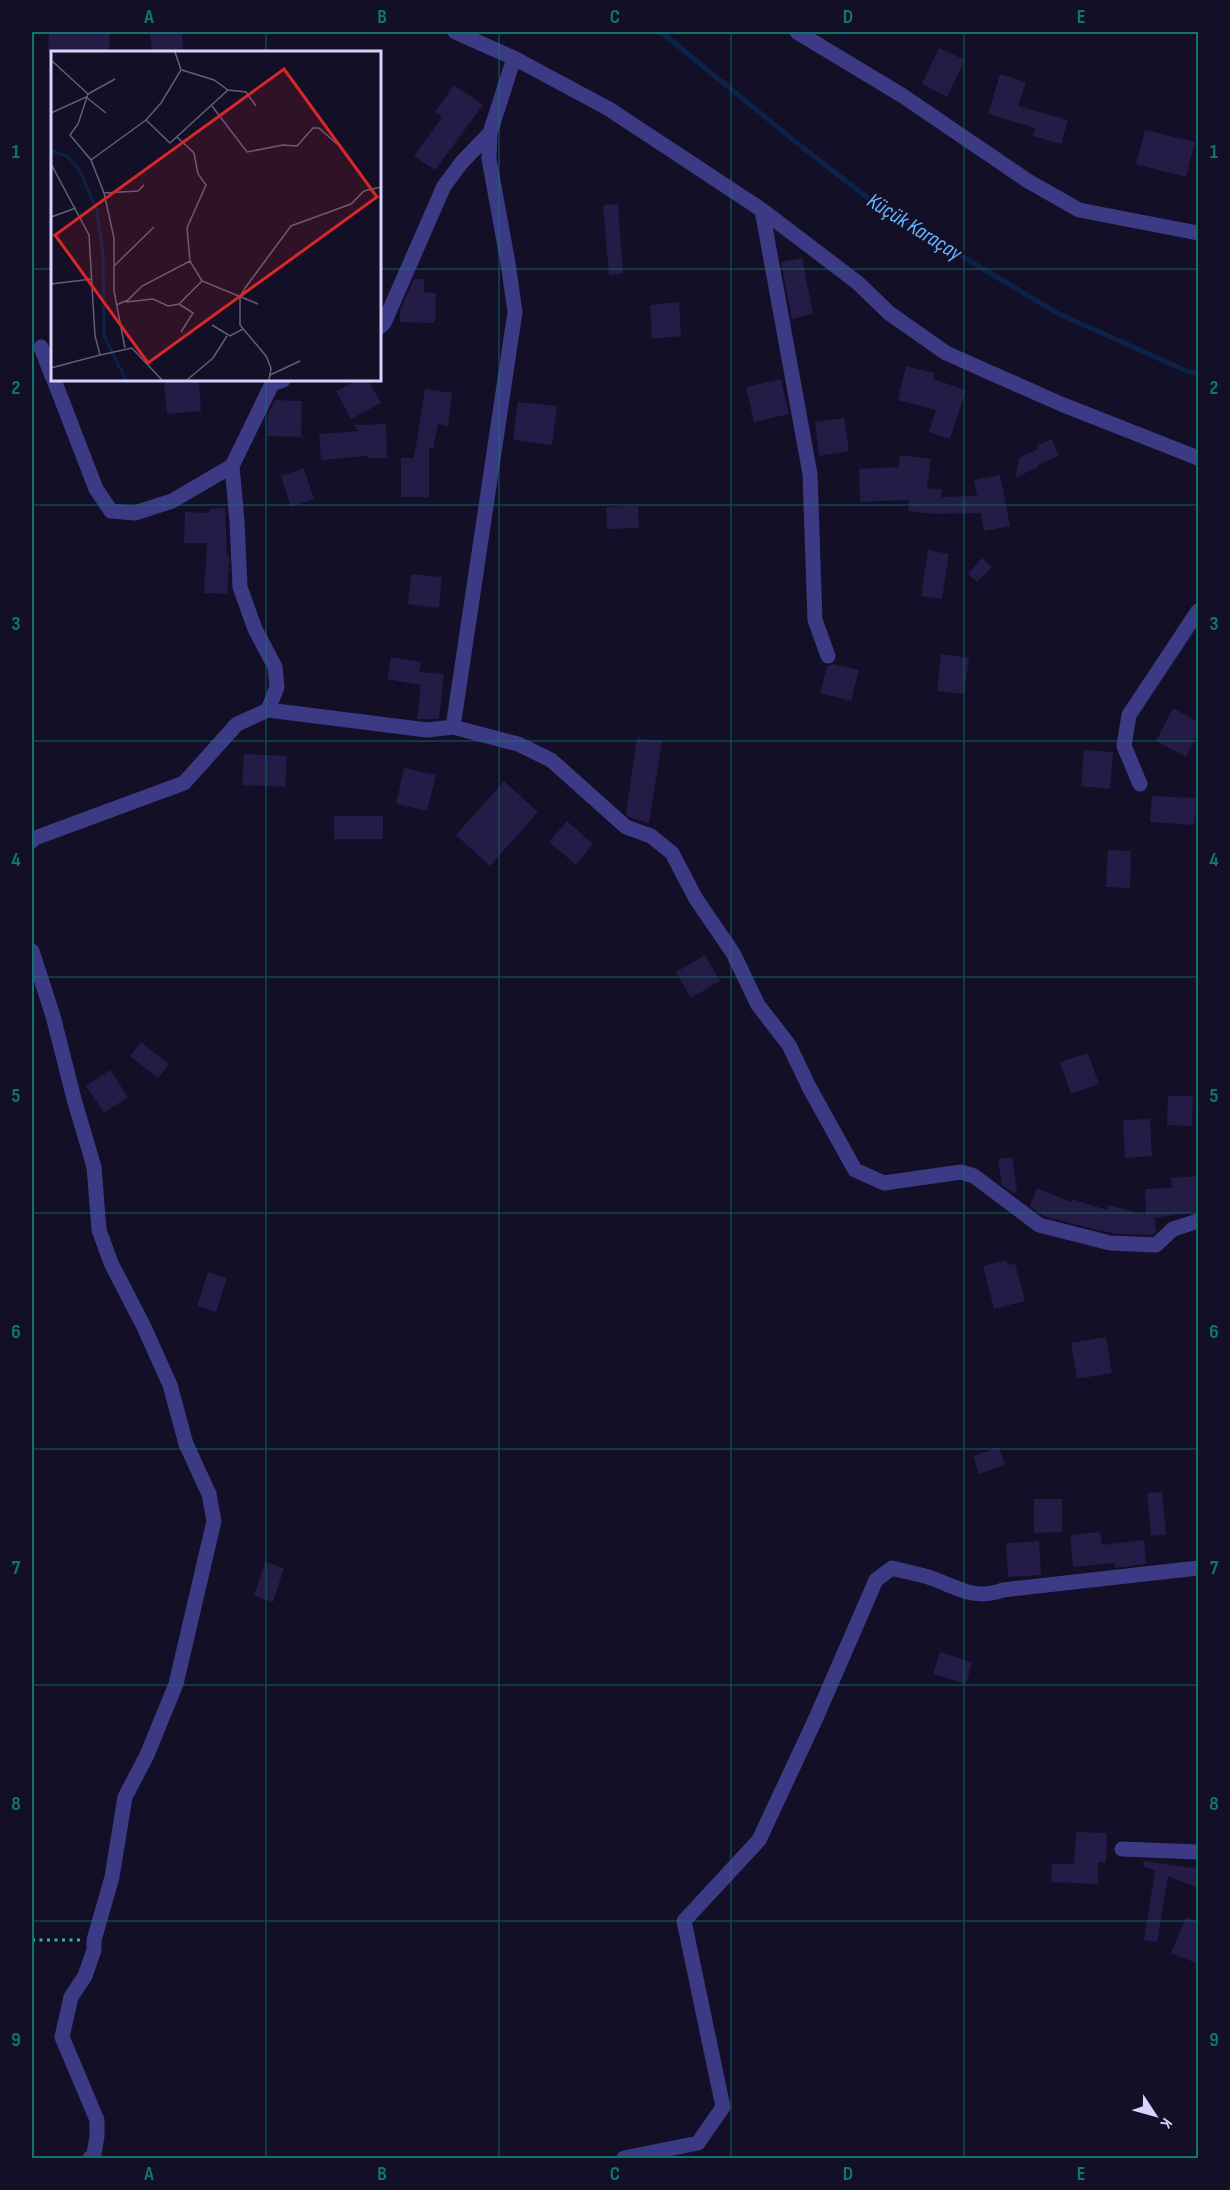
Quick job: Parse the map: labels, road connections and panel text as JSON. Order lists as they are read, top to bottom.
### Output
{
  "water": ["Küçük Karaçay"],
  "north": "bottom right",
  "grid": {
    "columns": [
      "A",
      "B",
      "C",
      "D",
      "E"
    ],
    "rows": [
      "1",
      "2",
      "3",
      "4",
      "5",
      "6",
      "7",
      "8",
      "9"
    ]
  }
}
